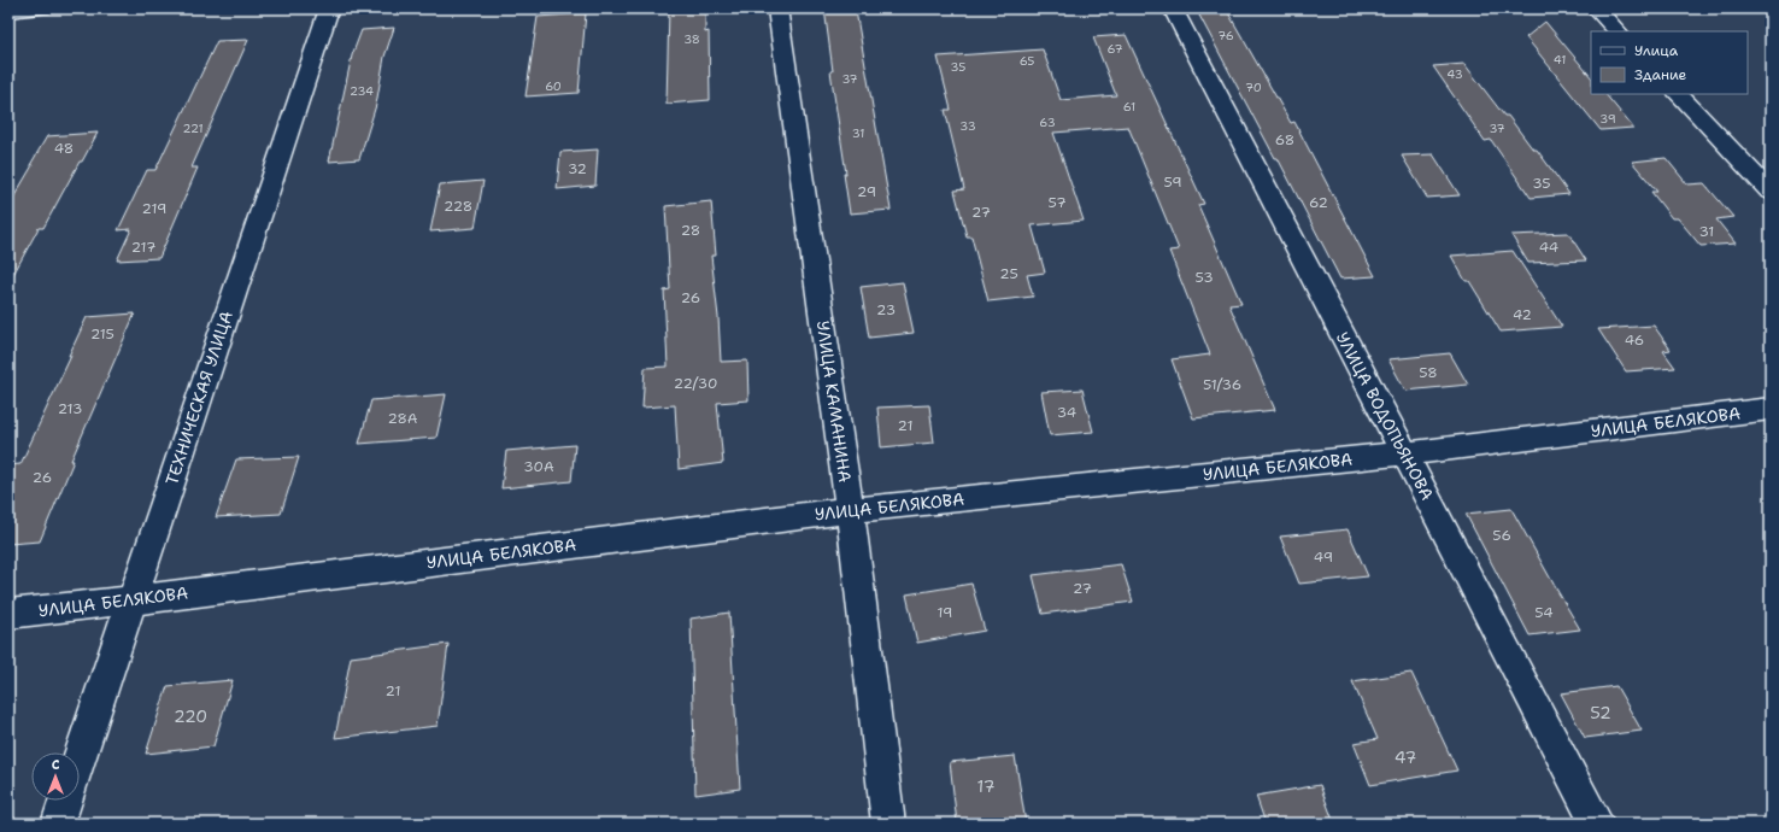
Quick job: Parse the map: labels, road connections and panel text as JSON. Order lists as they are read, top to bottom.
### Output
{
  "streets": {
    "street": [
      "ТЕХНИЧЕСКАЯ УЛИЦА",
      "УЛИЦА КАМАНИНА",
      "УЛИЦА ВОДОПЬЯНОВА",
      "УЛИЦА БЕЛЯКОВА"
    ]
  },
  "crossings": [
    ["ТЕХНИЧЕСКАЯ УЛИЦА", "УЛИЦА БЕЛЯКОВА"],
    ["УЛИЦА КАМАНИНА", "УЛИЦА БЕЛЯКОВА"],
    ["УЛИЦА ВОДОПЬЯНОВА", "УЛИЦА БЕЛЯКОВА"]
  ],
  "house_numbers": [
    "76",
    "38",
    "67",
    "41",
    "65",
    "35",
    "43",
    "37",
    "60",
    "70",
    "234",
    "61",
    "39",
    "63",
    "33",
    "221",
    "37",
    "31",
    "68",
    "48",
    "32",
    "59",
    "35",
    "29",
    "57",
    "62",
    "228",
    "219",
    "27",
    "28",
    "31",
    "217",
    "44",
    "25",
    "53",
    "26",
    "23",
    "42",
    "215",
    "46",
    "58",
    "22/30",
    "51/36",
    "213",
    "34",
    "28А",
    "21",
    "30А",
    "26",
    "56",
    "49",
    "27",
    "19",
    "54",
    "21",
    "52",
    "220",
    "47",
    "17"
  ],
  "legend": ["Улица", "Здание"],
  "north": "top"
}
